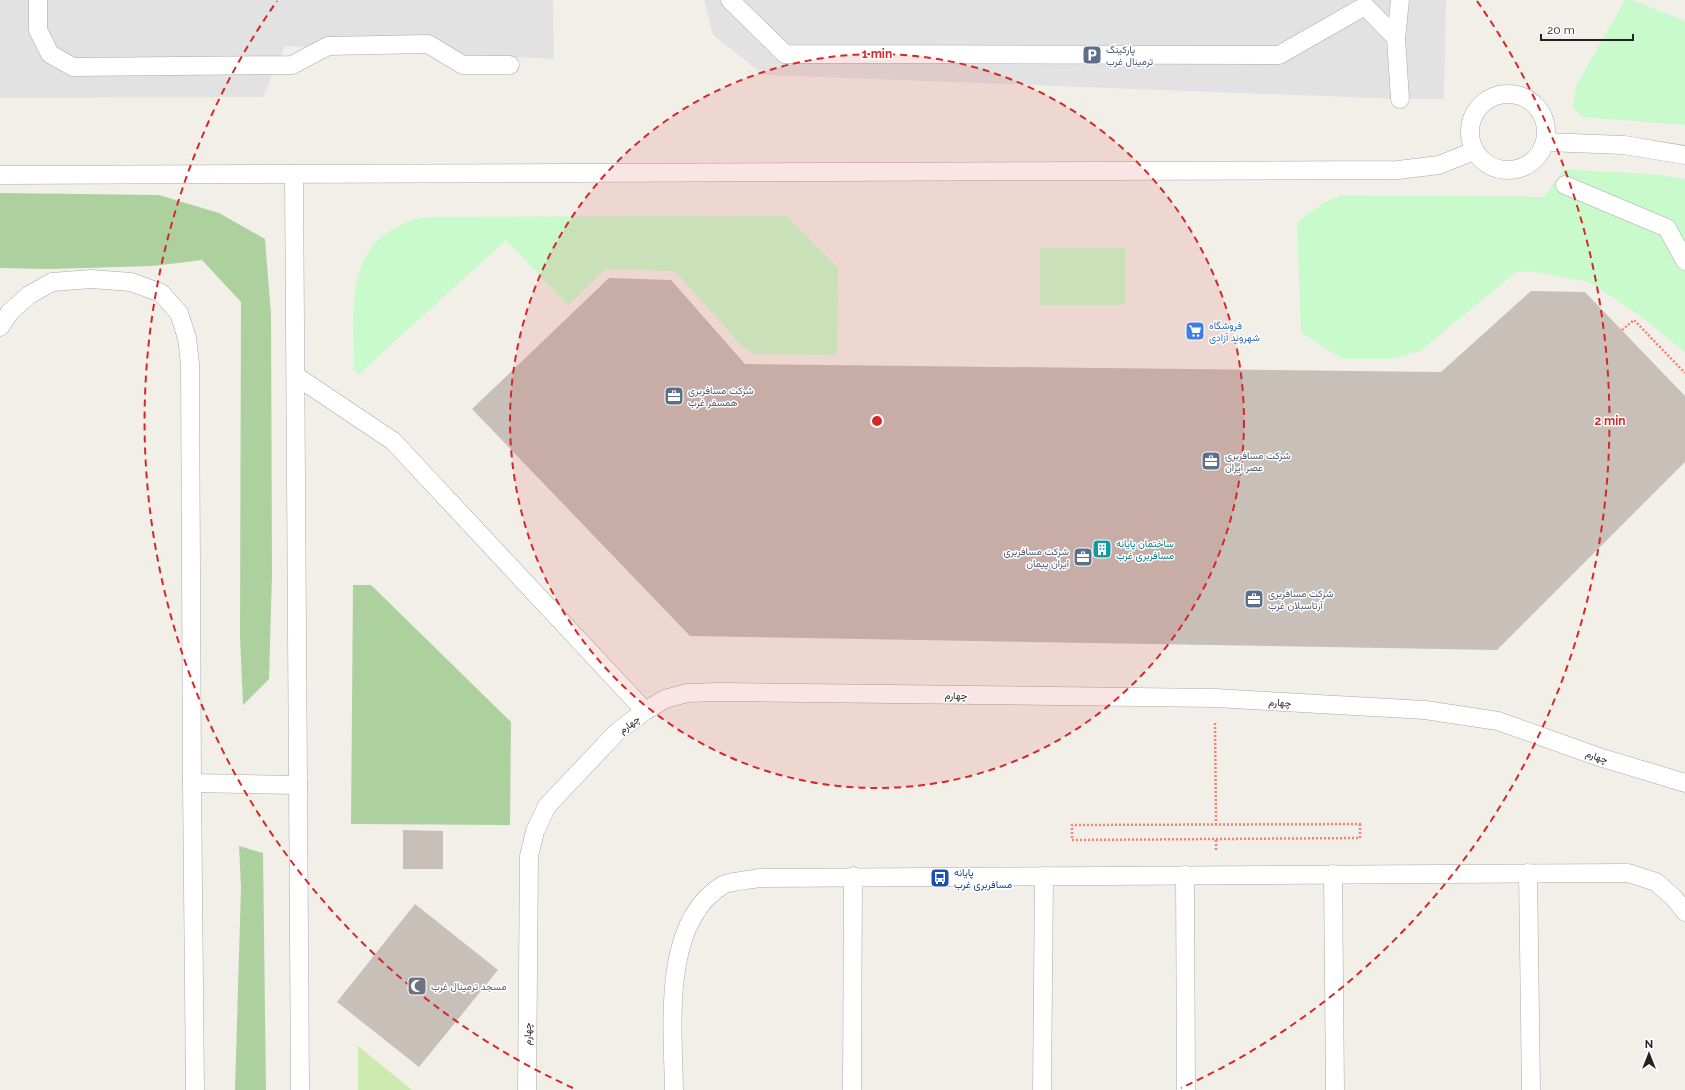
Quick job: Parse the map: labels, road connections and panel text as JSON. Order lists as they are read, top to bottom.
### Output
{
  "streets": {
    "lane": ["چهارم"]
  },
  "places": {
    "parking": ["پارکینگ ترمینال غرب"],
    "supermarket": ["فروشگاه شهروند آزادی"],
    "office": [
      "شرکت مسافربری همسفر غرب",
      "شرکت مسافربری عصر ایران",
      "شرکت مسافربری ایران پیمان",
      "شرکت مسافربری آرتاسبلان غرب"
    ],
    "building": ["ساختمان پایانه مسافربری غرب"],
    "bus stop": ["پایانه مسافربری غرب"],
    "mosque": ["مسجد ترمینال غرب"]
  },
  "scale_bar": "20 m",
  "north": "top",
  "rings": ["1 min", "2 min"]
}
